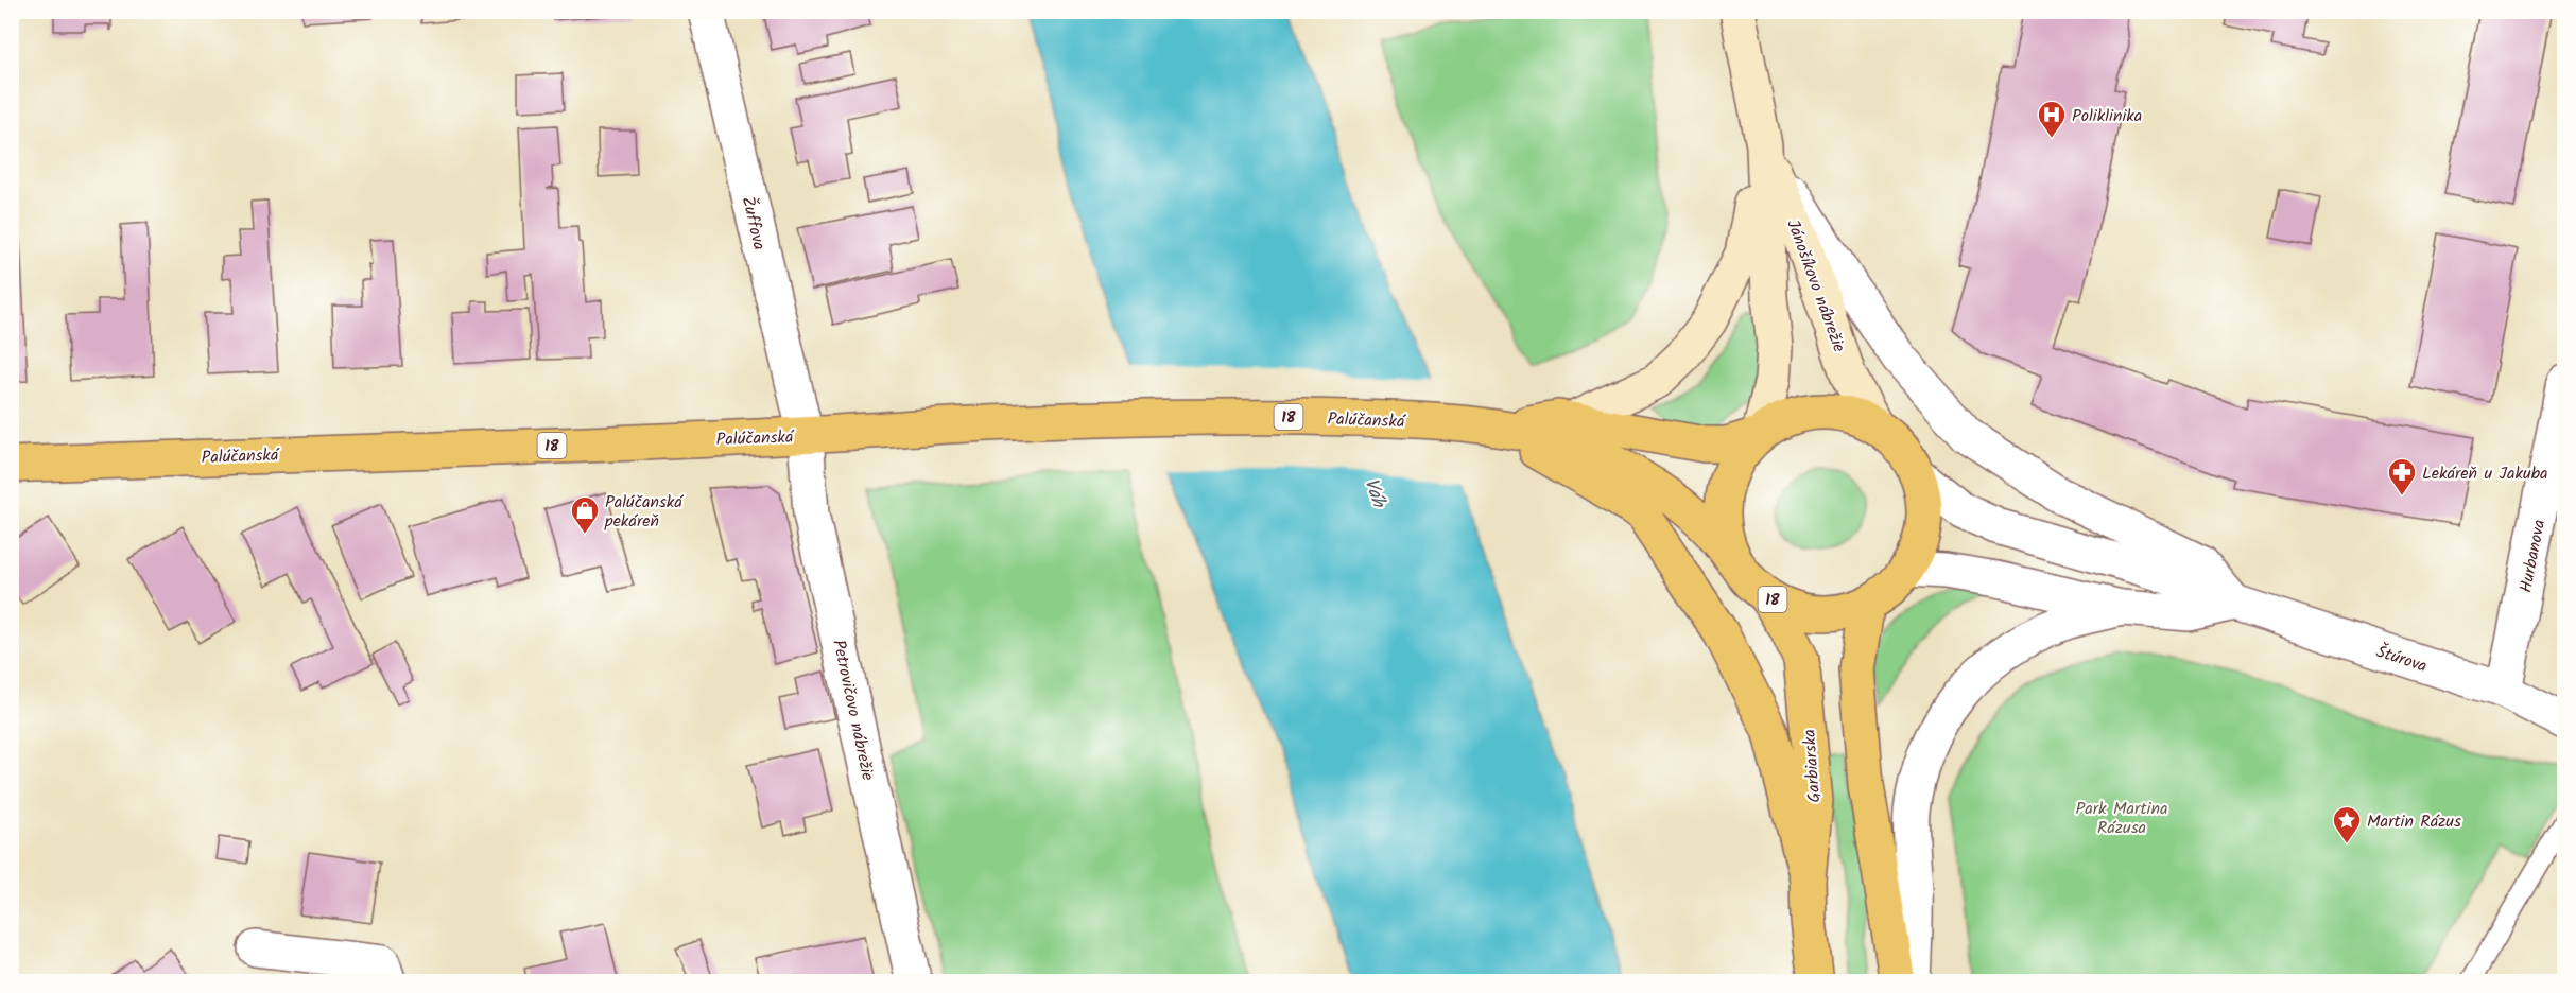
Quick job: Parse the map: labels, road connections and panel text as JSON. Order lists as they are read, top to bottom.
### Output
{
  "streets": {
    "main road": [
      "Jánošíkovo nábrežie",
      "18",
      "Palúčanská",
      "Garbiarska"
    ],
    "street": [
      "Žuffova",
      "Hurbanova",
      "Štúrova",
      "Petrovičovo nábrežie"
    ]
  },
  "crossings": [
    ["Žuffova", "Palúčanská"],
    ["Žuffova", "Petrovičovo nábrežie"],
    ["Jánošíkovo nábrežie", "18"],
    ["Jánošíkovo nábrežie", "Palúčanská"],
    ["Jánošíkovo nábrežie", "Štúrova"],
    ["Jánošíkovo nábrežie", "Garbiarska"],
    ["18", "Palúčanská"],
    ["18", "Štúrova"],
    ["18", "Garbiarska"],
    ["Palúčanská", "Štúrova"],
    ["Palúčanská", "Petrovičovo nábrežie"],
    ["Palúčanská", "Garbiarska"],
    ["Hurbanova", "Štúrova"],
    ["Štúrova", "Garbiarska"]
  ],
  "water": ["Váh"],
  "parks": ["Park Martina Rázusa"],
  "places": {
    "hospital": ["Poliklinika"],
    "pharmacy": ["Lekáreň u Jakuba"],
    "shop": ["Palúčanská pekáreň"],
    "place": ["Martin Rázus"]
  }
}
